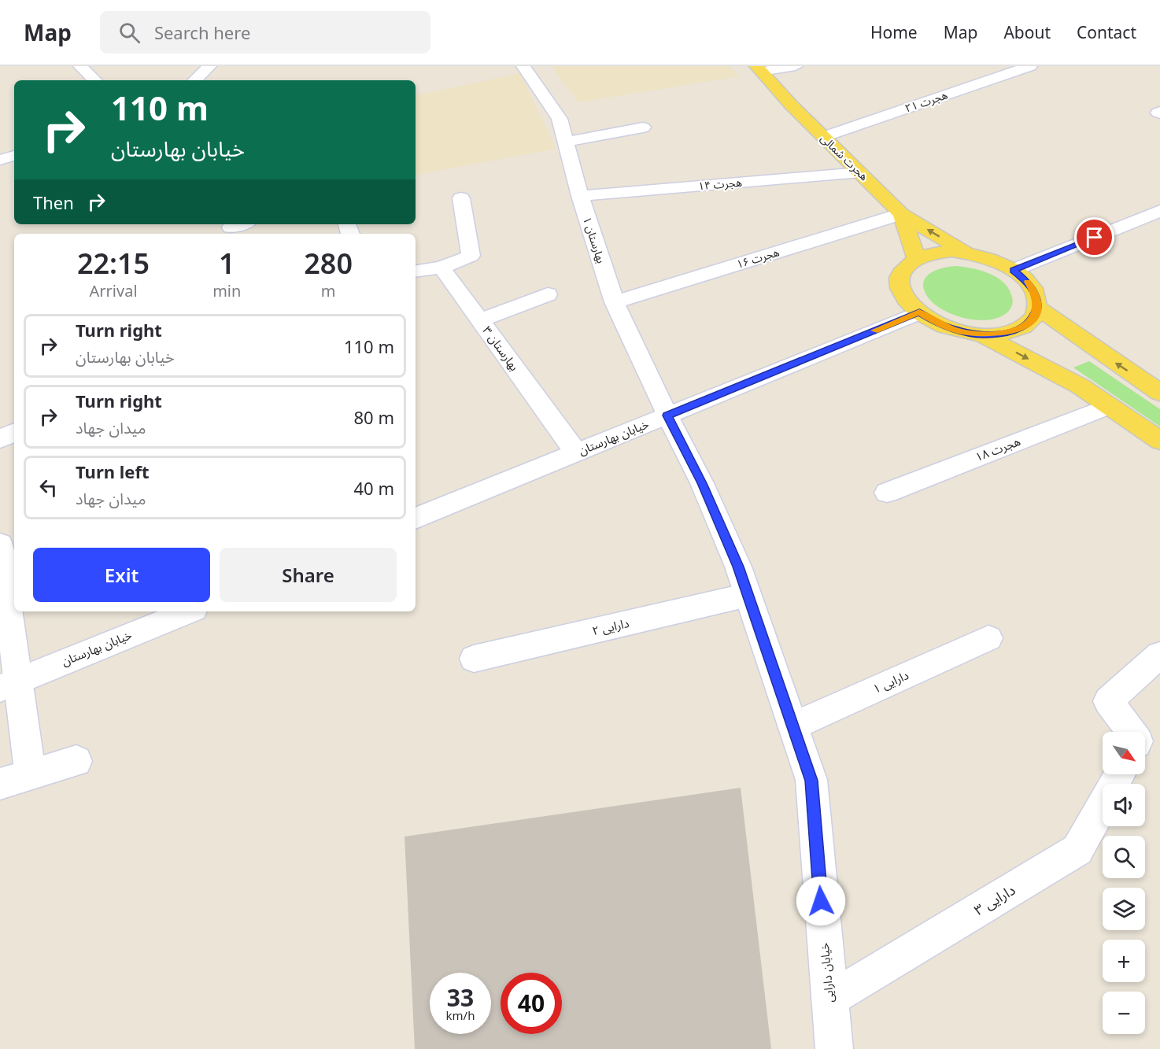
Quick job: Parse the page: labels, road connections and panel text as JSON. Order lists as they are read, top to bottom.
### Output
{
  "streets": {
    "main road": ["هجرت شمالی"],
    "street": [
      "هجرت ۲۱",
      "هجرت ۱۴",
      "بهارستان ۱",
      "هجرت ۱۶",
      "بهارستان ۳",
      "خیابان بهارستان",
      "هجرت ۱۸",
      "دارایی ۲",
      "دارایی ۱",
      "دارایی ۳",
      "خیابان دارایی"
    ]
  },
  "crossings": [
    ["هجرت ۲۱", "هجرت شمالی"],
    ["هجرت شمالی", "هجرت ۱۴"],
    ["هجرت شمالی", "هجرت ۱۶"],
    ["هجرت شمالی", "خیابان بهارستان"],
    ["هجرت ۱۴", "بهارستان ۱"],
    ["بهارستان ۱", "هجرت ۱۶"],
    ["بهارستان ۱", "خیابان بهارستان"],
    ["بهارستان ۱", "خیابان دارایی"],
    ["بهارستان ۳", "خیابان بهارستان"],
    ["خیابان بهارستان", "خیابان دارایی"],
    ["دارایی ۲", "خیابان دارایی"],
    ["دارایی ۱", "خیابان دارایی"],
    ["دارایی ۳", "خیابان دارایی"]
  ],
  "north": "bottom right",
  "page": {
    "header": "Map",
    "search": "Search here",
    "nav": [
      "Home",
      "Map",
      "About",
      "Contact"
    ],
    "turn": ["110 m", "خیابان بهارستان"],
    "then": "Then",
    "eta": [
      "22:15",
      "Arrival",
      "1",
      "min",
      "280",
      "m"
    ],
    "list": [
      {
        "name": "Turn right",
        "note": "خیابان بهارستان",
        "value": "110 m"
      },
      {
        "name": "Turn right",
        "note": "میدان جهاد",
        "value": "80 m"
      },
      {
        "name": "Turn left",
        "note": "میدان جهاد",
        "value": "40 m"
      }
    ],
    "buttons": ["Exit", "Share"],
    "map_buttons": ["+", "−"],
    "speed": "33 km/h",
    "limit": "40"
  }
}
